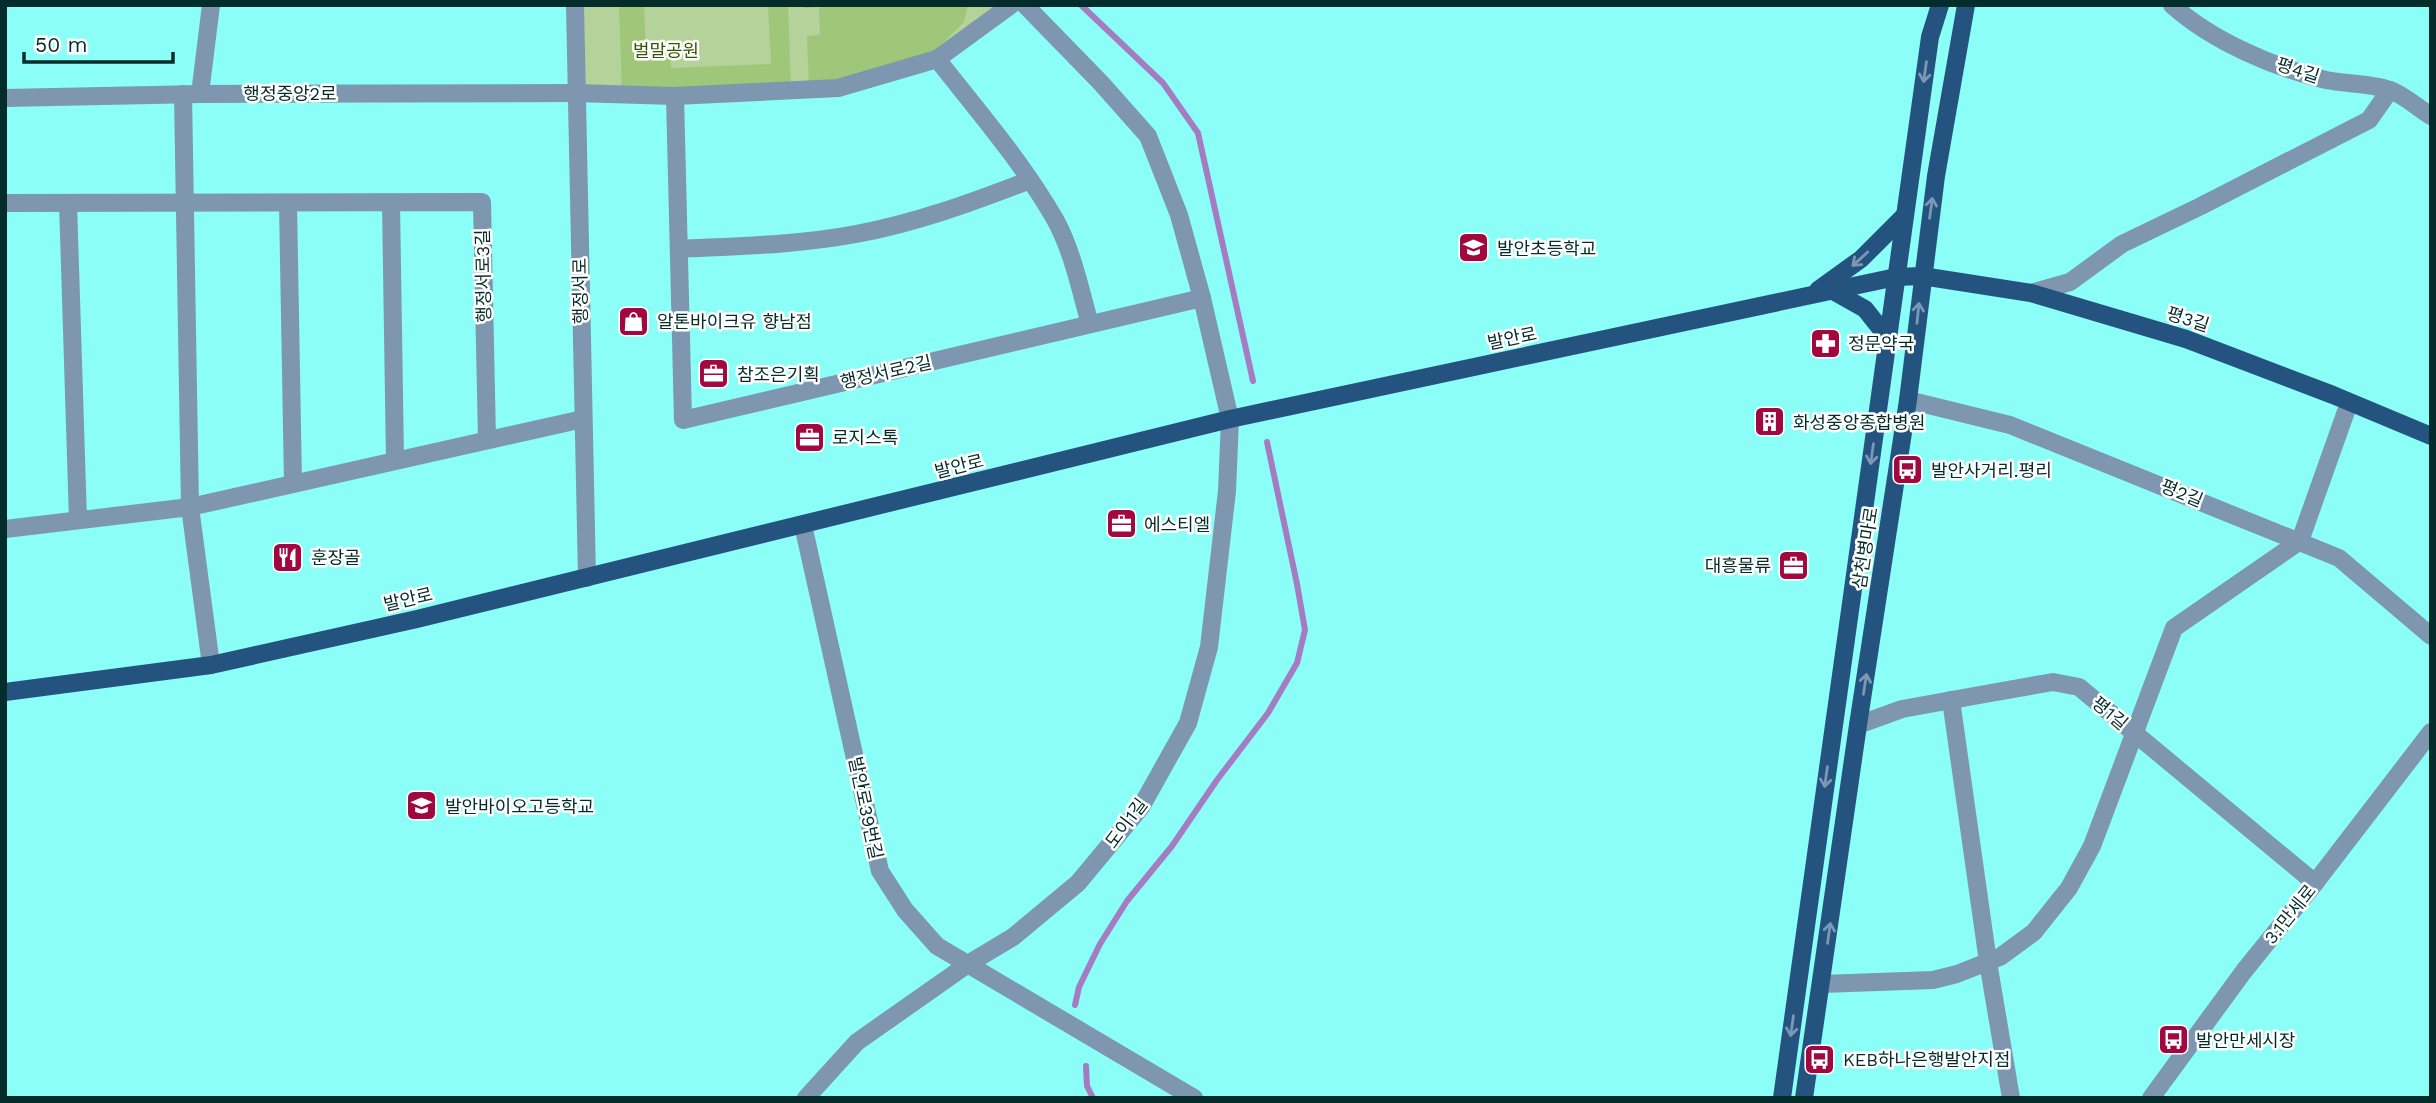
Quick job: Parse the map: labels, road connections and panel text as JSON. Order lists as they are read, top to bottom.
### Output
{
  "streets": {
    "main road": ["평3길", "발안로", "삼천병마로"],
    "street": [
      "평4길",
      "행정중앙2로",
      "행정서로3길",
      "행정서로",
      "행정서로2길",
      "평2길",
      "평1길",
      "발안로39번길",
      "도이1길",
      "3.1만세로"
    ]
  },
  "crossings": [
    ["행정중앙2로", "행정서로"],
    ["행정서로", "발안로"],
    ["평3길", "발안로"],
    ["평3길", "삼천병마로"],
    ["발안로", "삼천병마로"],
    ["발안로", "발안로39번길"],
    ["발안로", "도이1길"],
    ["평2길", "삼천병마로"],
    ["삼천병마로", "평1길"],
    ["평1길", "3.1만세로"],
    ["발안로39번길", "도이1길"]
  ],
  "parks": ["벌말공원"],
  "places": {
    "school or university": ["발안초등학교", "발안바이오고등학교"],
    "shop": ["알톤바이크유 향남점"],
    "pharmacy": ["정문약국"],
    "office": [
      "참조은기획",
      "로지스톡",
      "에스티엘",
      "대흥물류"
    ],
    "building": ["화성중앙종합병원"],
    "bus stop": ["발안사거리.평리", "발안만세시장", "KEB하나은행발안지점"],
    "restaurant": ["훈장골"]
  },
  "scale_bar": "50 m"
}
